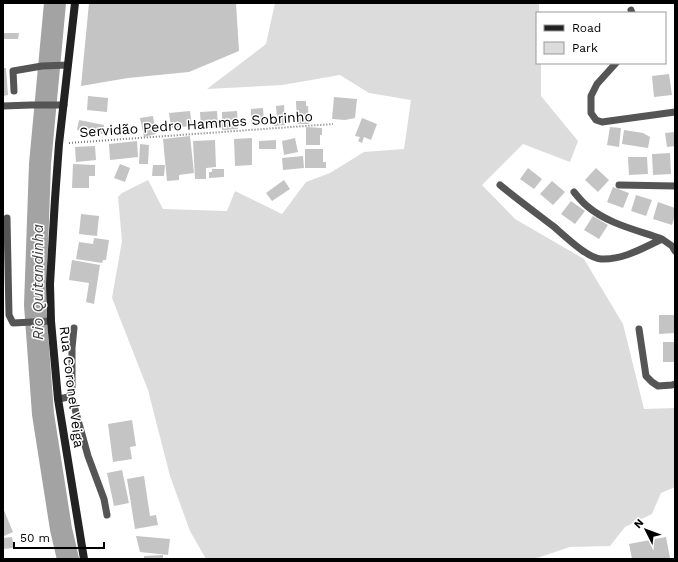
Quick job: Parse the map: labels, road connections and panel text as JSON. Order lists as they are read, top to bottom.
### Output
{
  "streets": {
    "main road": ["Rua Coronel Veiga"],
    "path": ["Servidão Pedro Hammes Sobrinho"]
  },
  "crossings": [
    ["Servidão Pedro Hammes Sobrinho", "Rua Coronel Veiga"]
  ],
  "water": ["Rio Quitandinha"],
  "legend": ["Road", "Park"],
  "scale_bar": "50 m",
  "north": "top left"
}
